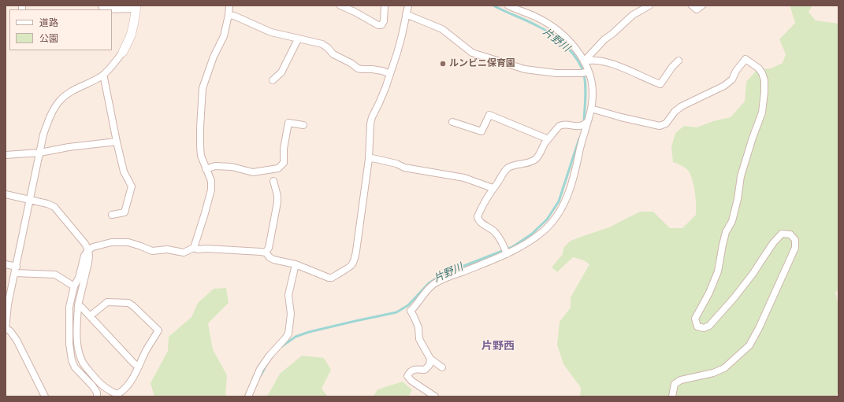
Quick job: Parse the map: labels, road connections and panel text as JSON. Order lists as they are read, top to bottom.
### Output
{
  "districts": ["片野西"],
  "water": ["片野川"],
  "places": ["ルンビニ保育園"],
  "legend": ["道路", "公園"]
}
